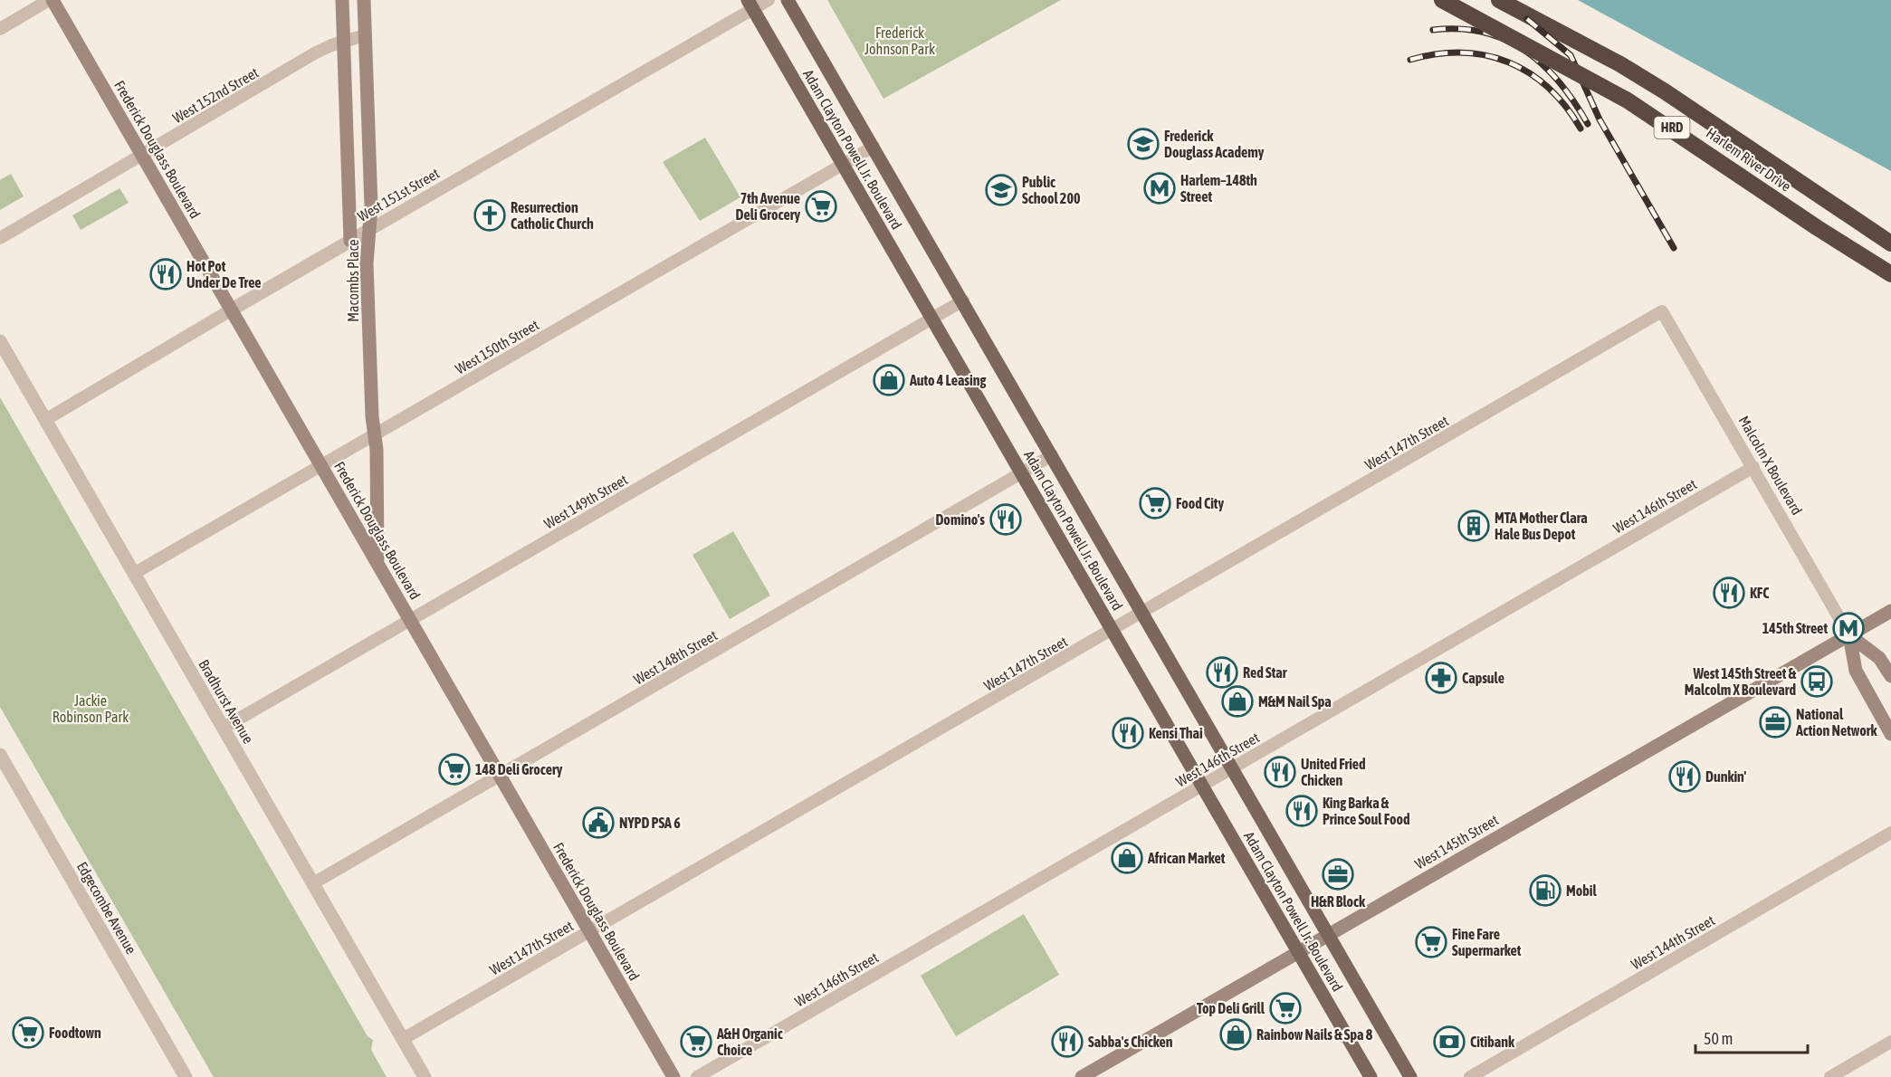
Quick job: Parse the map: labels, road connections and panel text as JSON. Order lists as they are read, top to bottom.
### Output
{
  "streets": {
    "highway": ["HRD", "Harlem River Drive"],
    "main road": [
      "Frederick Douglass Boulevard",
      "Adam Clayton Powell Jr. Boulevard",
      "Macombs Place",
      "Malcolm X Boulevard",
      "West 145th Street"
    ],
    "street": [
      "West 152nd Street",
      "West 151st Street",
      "West 150th Street",
      "West 147th Street",
      "West 149th Street",
      "West 146th Street",
      "West 148th Street",
      "Bradhurst Avenue",
      "Edgecombe Avenue",
      "West 144th Street"
    ]
  },
  "crossings": [
    ["West 152nd Street", "Frederick Douglass Boulevard"],
    ["West 152nd Street", "Macombs Place"],
    ["Frederick Douglass Boulevard", "West 151st Street"],
    ["Frederick Douglass Boulevard", "Macombs Place"],
    ["Frederick Douglass Boulevard", "West 150th Street"],
    ["Frederick Douglass Boulevard", "West 147th Street"],
    ["Frederick Douglass Boulevard", "West 149th Street"],
    ["Frederick Douglass Boulevard", "West 148th Street"],
    ["Adam Clayton Powell Jr. Boulevard", "West 151st Street"],
    ["Adam Clayton Powell Jr. Boulevard", "West 150th Street"],
    ["Adam Clayton Powell Jr. Boulevard", "West 147th Street"],
    ["Adam Clayton Powell Jr. Boulevard", "West 149th Street"],
    ["Adam Clayton Powell Jr. Boulevard", "West 146th Street"],
    ["Adam Clayton Powell Jr. Boulevard", "West 148th Street"],
    ["Adam Clayton Powell Jr. Boulevard", "West 145th Street"],
    ["West 151st Street", "Macombs Place"],
    ["West 151st Street", "Bradhurst Avenue"],
    ["Macombs Place", "West 150th Street"],
    ["West 150th Street", "Bradhurst Avenue"],
    ["West 147th Street", "Malcolm X Boulevard"],
    ["West 147th Street", "Bradhurst Avenue"],
    ["Malcolm X Boulevard", "West 146th Street"],
    ["Malcolm X Boulevard", "West 145th Street"],
    ["West 149th Street", "Bradhurst Avenue"],
    ["West 148th Street", "Bradhurst Avenue"]
  ],
  "parks": ["Frederick Johnson Park", "Jackie Robinson Park"],
  "places": {
    "school or university": ["Frederick Douglass Academy", "Public School 200"],
    "metro station": ["Harlem–148th Street", "145th Street"],
    "supermarket": [
      "7th Avenue Deli Grocery",
      "Food City",
      "148 Deli Grocery",
      "Fine Fare Supermarket",
      "Top Deli Grill",
      "Foodtown",
      "A&H Organic Choice"
    ],
    "church": ["Resurrection Catholic Church"],
    "restaurant": [
      "Hot Pot Under De Tree",
      "Domino's",
      "KFC",
      "Red Star",
      "Kensi Thai",
      "United Fried Chicken",
      "Dunkin'",
      "King Barka & Prince Soul Food",
      "Sabba's Chicken"
    ],
    "shop": [
      "Auto 4 Leasing",
      "M&M Nail Spa",
      "African Market",
      "Rainbow Nails & Spa 8"
    ],
    "building": ["MTA Mother Clara Hale Bus Depot"],
    "pharmacy": ["Capsule"],
    "bus stop": ["West 145th Street & Malcolm X Boulevard"],
    "office": ["National Action Network", "H&R Block"],
    "public building": ["NYPD PSA 6"],
    "fuel station": ["Mobil"],
    "bank": ["Citibank"]
  },
  "scale_bar": "50 m"
}
